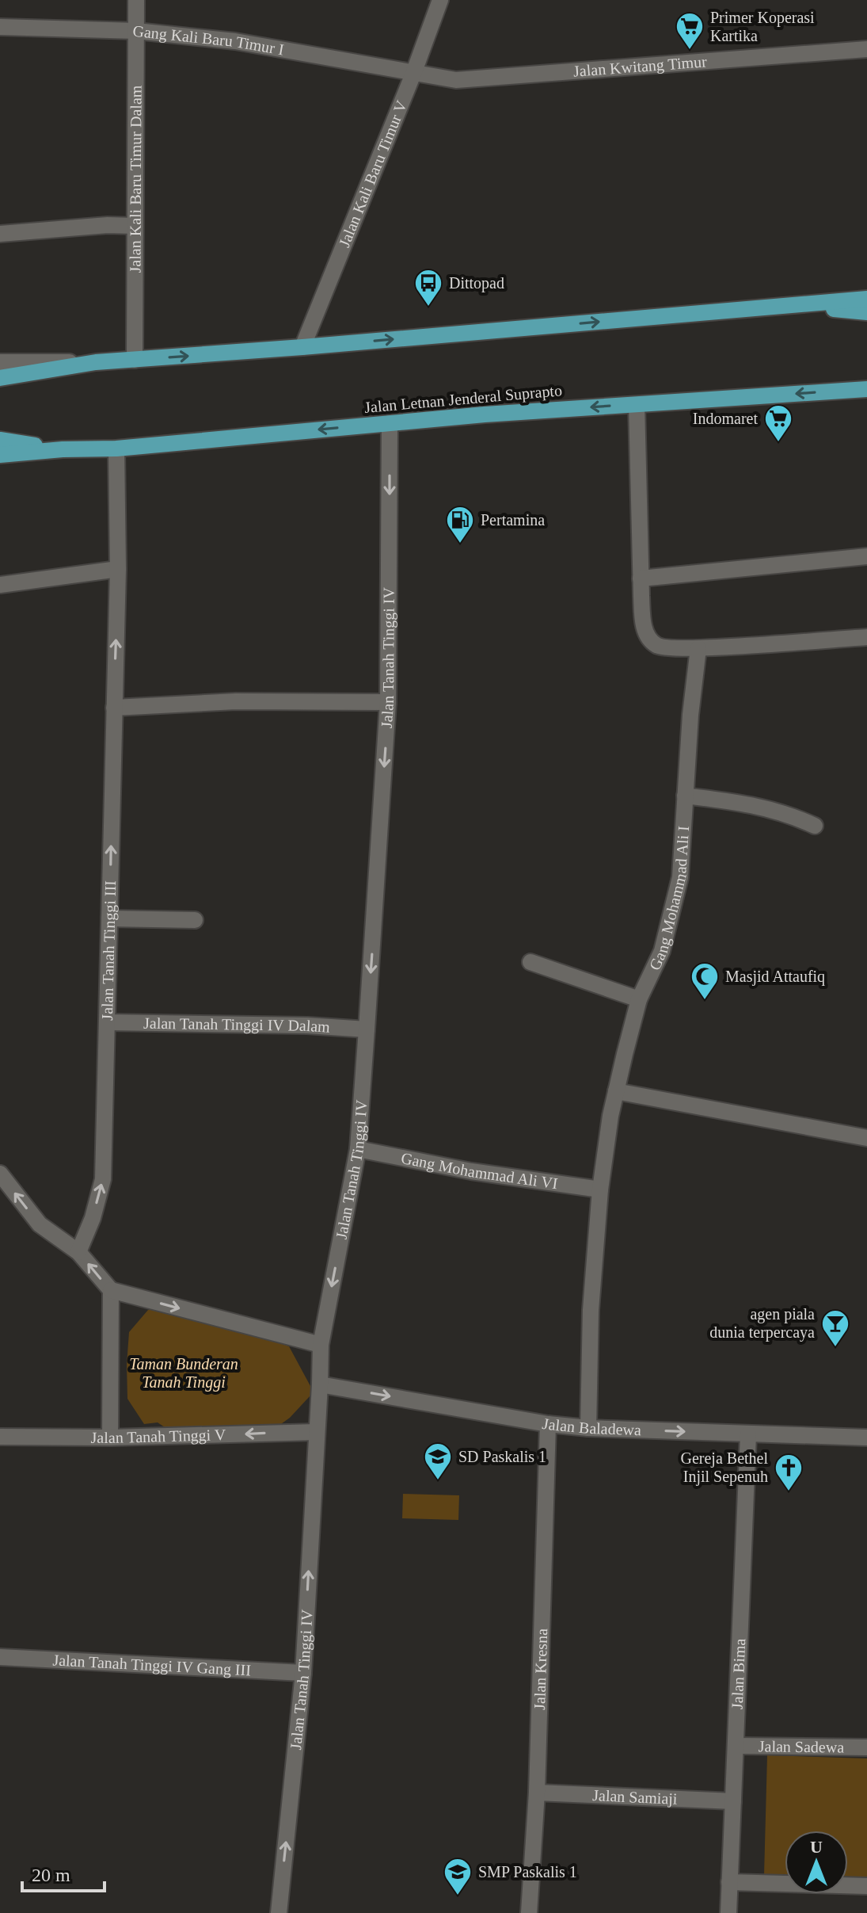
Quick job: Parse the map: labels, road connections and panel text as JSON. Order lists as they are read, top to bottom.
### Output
{
  "streets": {
    "main road": ["Jalan Letnan Jenderal Suprapto"],
    "street": [
      "Gang Kali Baru Timur I",
      "Jalan Kwitang Timur",
      "Jalan Kali Baru Timur V",
      "Jalan Kali Baru Timur Dalam",
      "Jalan Tanah Tinggi IV",
      "Gang Mohammad Ali I",
      "Jalan Tanah Tinggi III",
      "Jalan Tanah Tinggi IV Dalam",
      "Gang Mohammad Ali VI",
      "Jalan Baladewa",
      "Jalan Tanah Tinggi V",
      "Jalan Tanah Tinggi IV Gang III",
      "Jalan Kresna",
      "Jalan Bima",
      "Jalan Sadewa",
      "Jalan Samiaji"
    ]
  },
  "crossings": [
    ["Gang Kali Baru Timur I", "Jalan Kwitang Timur"],
    ["Gang Kali Baru Timur I", "Jalan Kali Baru Timur V"],
    ["Gang Kali Baru Timur I", "Jalan Kali Baru Timur Dalam"],
    ["Jalan Kwitang Timur", "Jalan Kali Baru Timur V"],
    ["Jalan Letnan Jenderal Suprapto", "Jalan Tanah Tinggi IV"],
    ["Jalan Letnan Jenderal Suprapto", "Jalan Tanah Tinggi III"],
    ["Jalan Tanah Tinggi IV", "Jalan Tanah Tinggi IV Dalam"],
    ["Jalan Tanah Tinggi IV", "Gang Mohammad Ali VI"],
    ["Jalan Tanah Tinggi IV", "Jalan Baladewa"],
    ["Jalan Tanah Tinggi IV", "Jalan Tanah Tinggi V"],
    ["Jalan Tanah Tinggi IV", "Jalan Tanah Tinggi IV Gang III"],
    ["Gang Mohammad Ali I", "Gang Mohammad Ali VI"],
    ["Gang Mohammad Ali I", "Jalan Baladewa"],
    ["Jalan Tanah Tinggi III", "Jalan Tanah Tinggi IV Dalam"],
    ["Jalan Baladewa", "Jalan Kresna"],
    ["Jalan Baladewa", "Jalan Bima"],
    ["Jalan Kresna", "Jalan Samiaji"],
    ["Jalan Bima", "Jalan Sadewa"],
    ["Jalan Bima", "Jalan Samiaji"]
  ],
  "one_way": ["Jalan Tanah Tinggi III", "Jalan Baladewa"],
  "parks": ["Taman Bunderan Tanah Tinggi"],
  "places": {
    "supermarket": ["Primer Koperasi Kartika", "Indomaret"],
    "bus stop": ["Dittopad"],
    "fuel station": ["Pertamina"],
    "mosque": ["Masjid Attaufiq"],
    "bar": ["agen piala dunia terpercaya"],
    "school or university": ["SD Paskalis 1", "SMP Paskalis 1"],
    "church": ["Gereja Bethel Injil Sepenuh"]
  },
  "scale_bar": "20 m",
  "north": "top"
}
